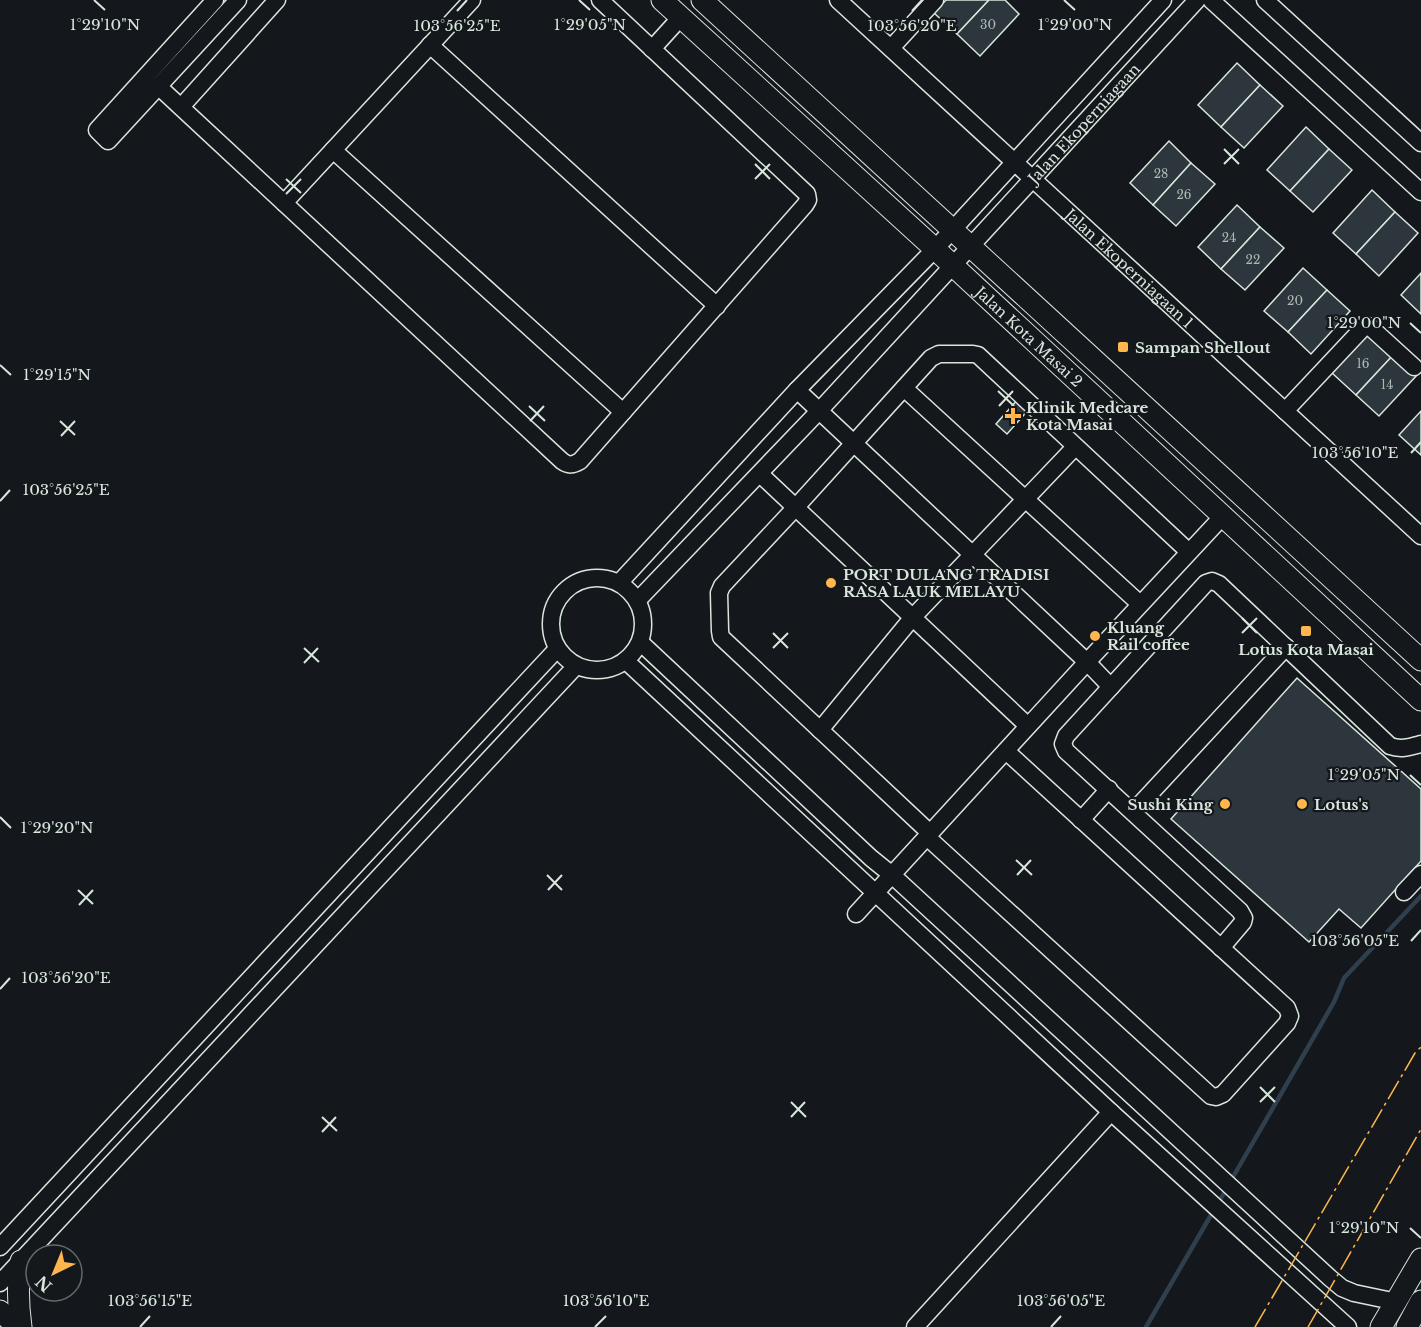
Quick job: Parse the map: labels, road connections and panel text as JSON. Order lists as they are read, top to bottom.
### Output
{
  "streets": {
    "main road": ["Jalan Kota Masai 2"],
    "street": ["Jalan Ekoperniagaan", "Jalan Ekoperniagaan 1"]
  },
  "crossings": [
    ["Jalan Ekoperniagaan", "Jalan Ekoperniagaan 1"],
    ["Jalan Ekoperniagaan", "Jalan Kota Masai 2"]
  ],
  "places": {
    "transit": ["Sampan Shellout", "Lotus Kota Masai"],
    "health": ["Klinik Medcare Kota Masai"],
    "other": [
      "PORT DULANG TRADISI RASA LAUK MELAYU",
      "Kluang Rail coffee",
      "Sushi King",
      "Lotus's"
    ]
  },
  "house_numbers": [
    "30",
    "28",
    "26",
    "24",
    "22",
    "20",
    "16",
    "14"
  ],
  "north": "bottom left",
  "coordinates": [
    "1°29'10\"N",
    "1°29'05\"N",
    "1°29'00\"N",
    "103°56'25\"E",
    "103°56'20\"E",
    "1°29'15\"N",
    "103°56'10\"E",
    "1°29'20\"N",
    "103°56'05\"E",
    "103°56'15\"E"
  ]
}
